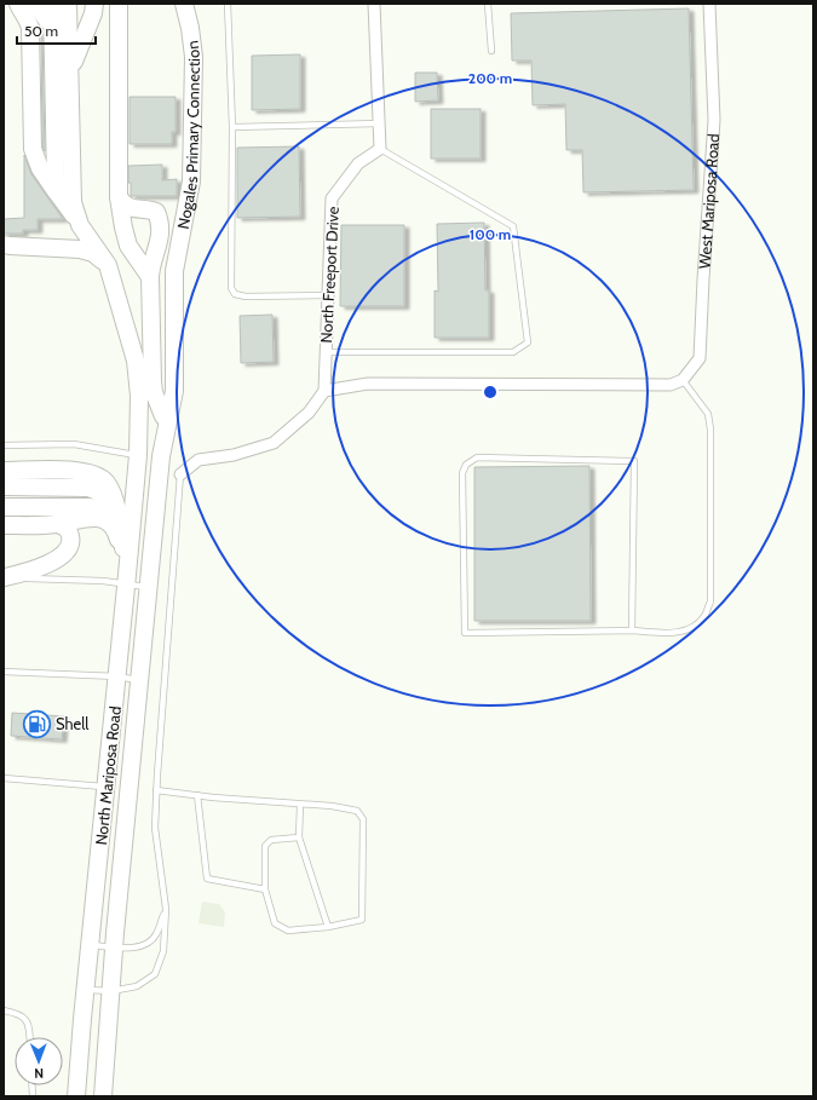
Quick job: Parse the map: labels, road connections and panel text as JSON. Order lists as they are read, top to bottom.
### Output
{
  "streets": {
    "highway": ["Nogales Primary Connection", "North Mariposa Road"],
    "street": ["West Mariposa Road", "North Freeport Drive"]
  },
  "places": {
    "fuel station": ["Shell"]
  },
  "scale_bar": "50 m",
  "north": "bottom",
  "rings": ["200 m", "100 m"]
}
